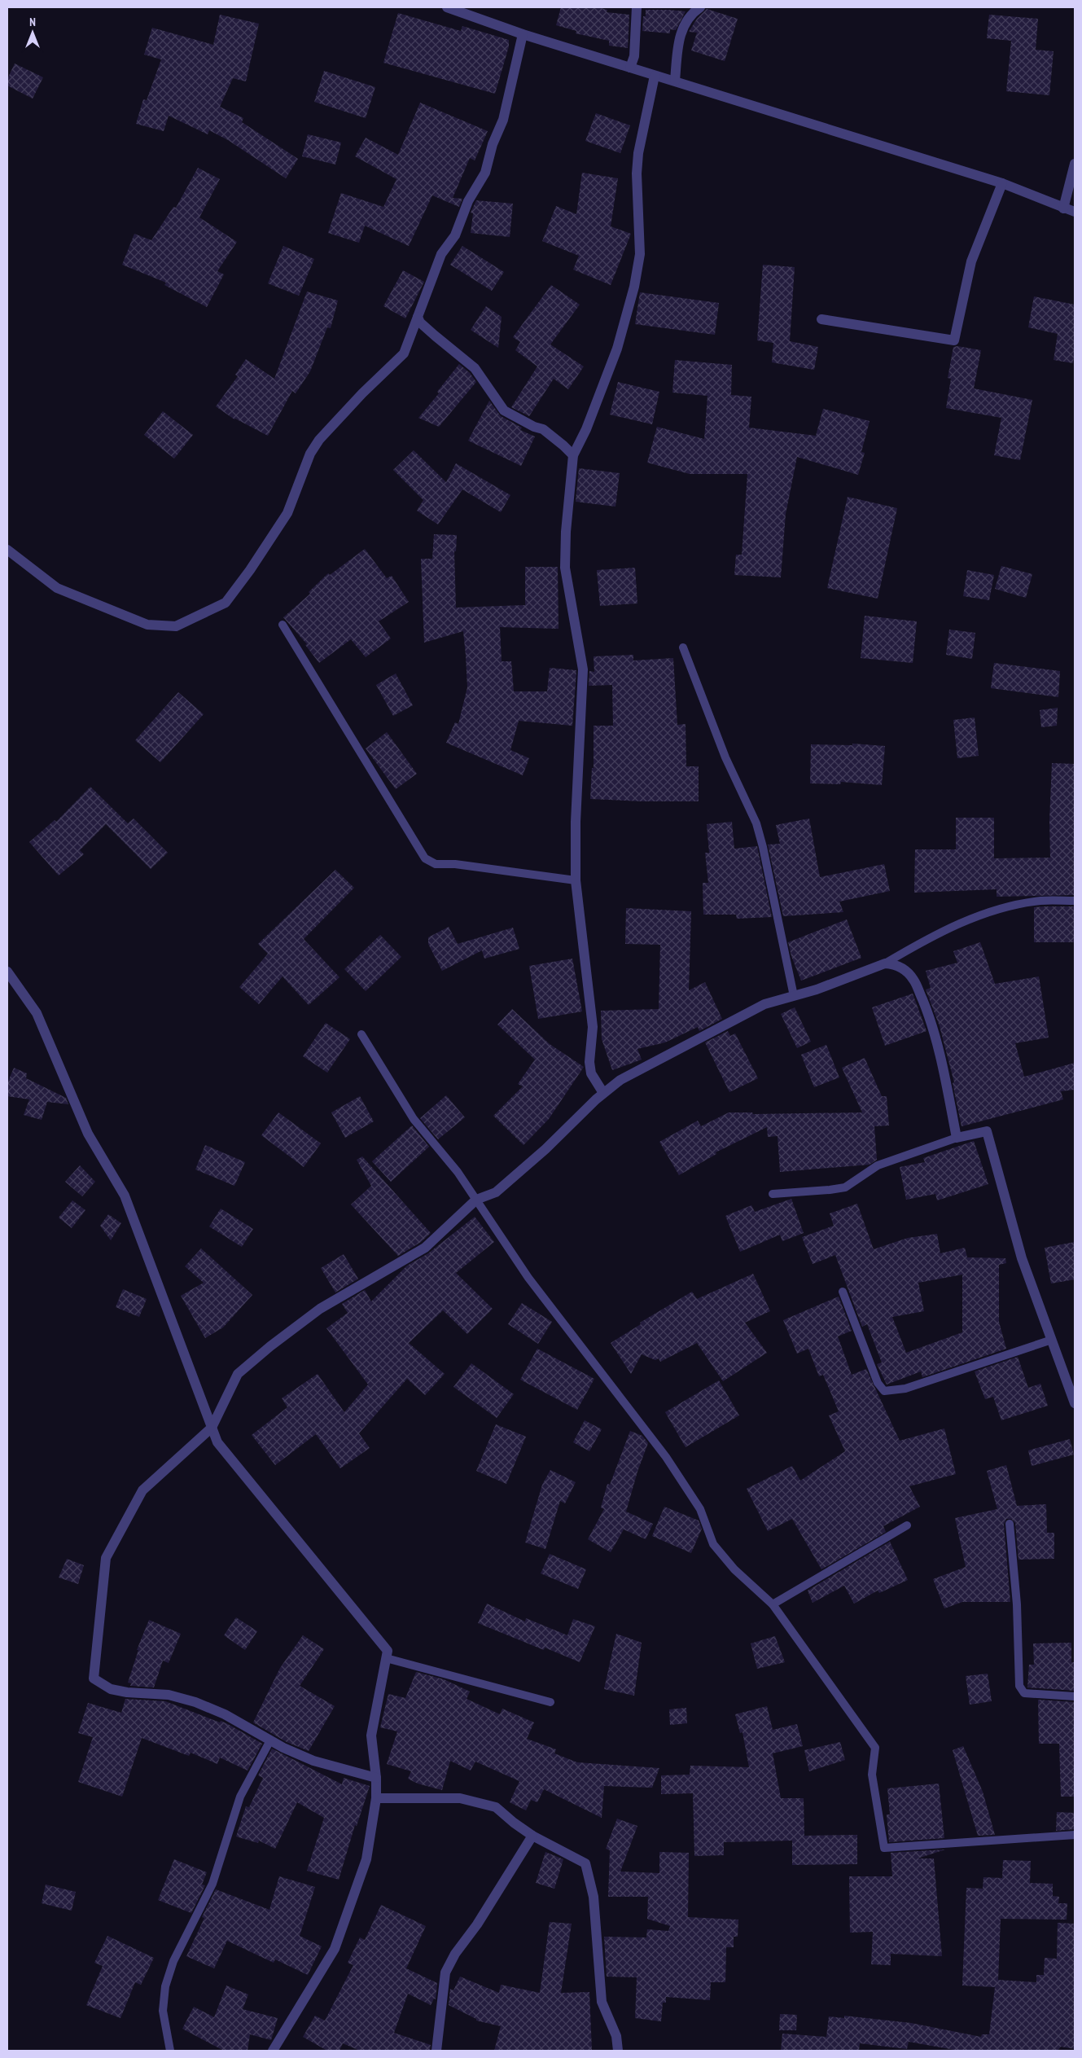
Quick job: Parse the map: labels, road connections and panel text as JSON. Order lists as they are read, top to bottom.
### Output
{
  "north": "top"
}
